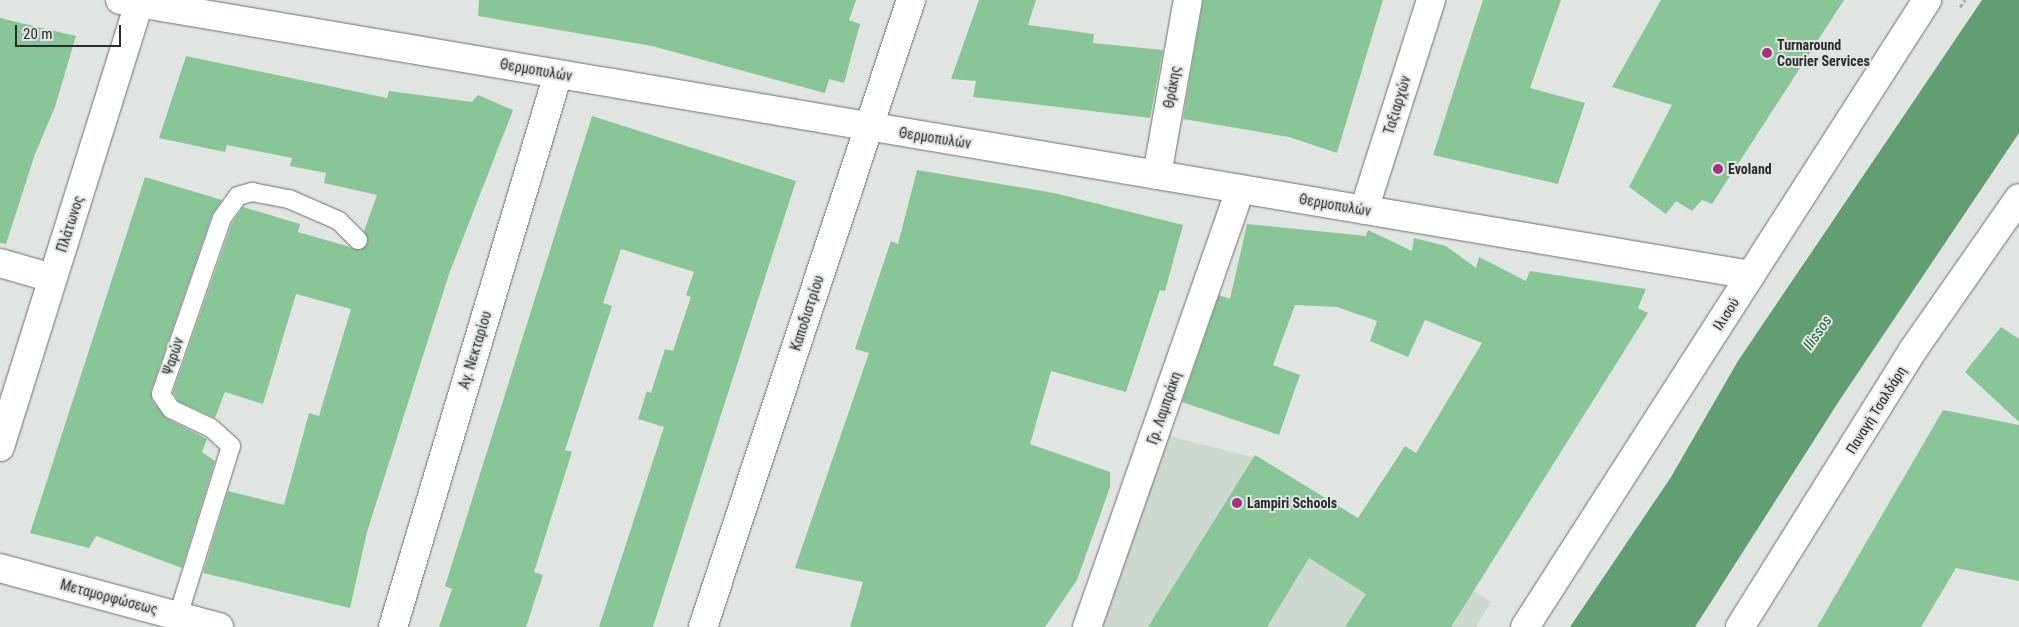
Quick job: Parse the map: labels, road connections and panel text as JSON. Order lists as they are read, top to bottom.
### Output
{
  "streets": {
    "street": [
      "Θερμοπυλών",
      "Θράκης",
      "Ταξιαρχών",
      "Πλάτωνος",
      "Καποδιστρίου",
      "Ιλισού",
      "Αγ. Νεκταρίου",
      "Γρ. Λαμπράκη",
      "Παναγή Τσαλδάρη",
      "Μεταμορφώσεως"
    ],
    "lane": ["Ψαρών"]
  },
  "crossings": [
    ["Θερμοπυλών", "Θράκης"],
    ["Θερμοπυλών", "Ταξιαρχών"],
    ["Θερμοπυλών", "Πλάτωνος"],
    ["Θερμοπυλών", "Καποδιστρίου"],
    ["Θερμοπυλών", "Ιλισού"],
    ["Θερμοπυλών", "Αγ. Νεκταρίου"],
    ["Θερμοπυλών", "Γρ. Λαμπράκη"],
    ["Ψαρών", "Μεταμορφώσεως"]
  ],
  "water": ["Ilissos"],
  "places": ["Turnaround Courier Services", "Evoland", "Lampiri Schools"],
  "scale_bar": "20 m"
}
